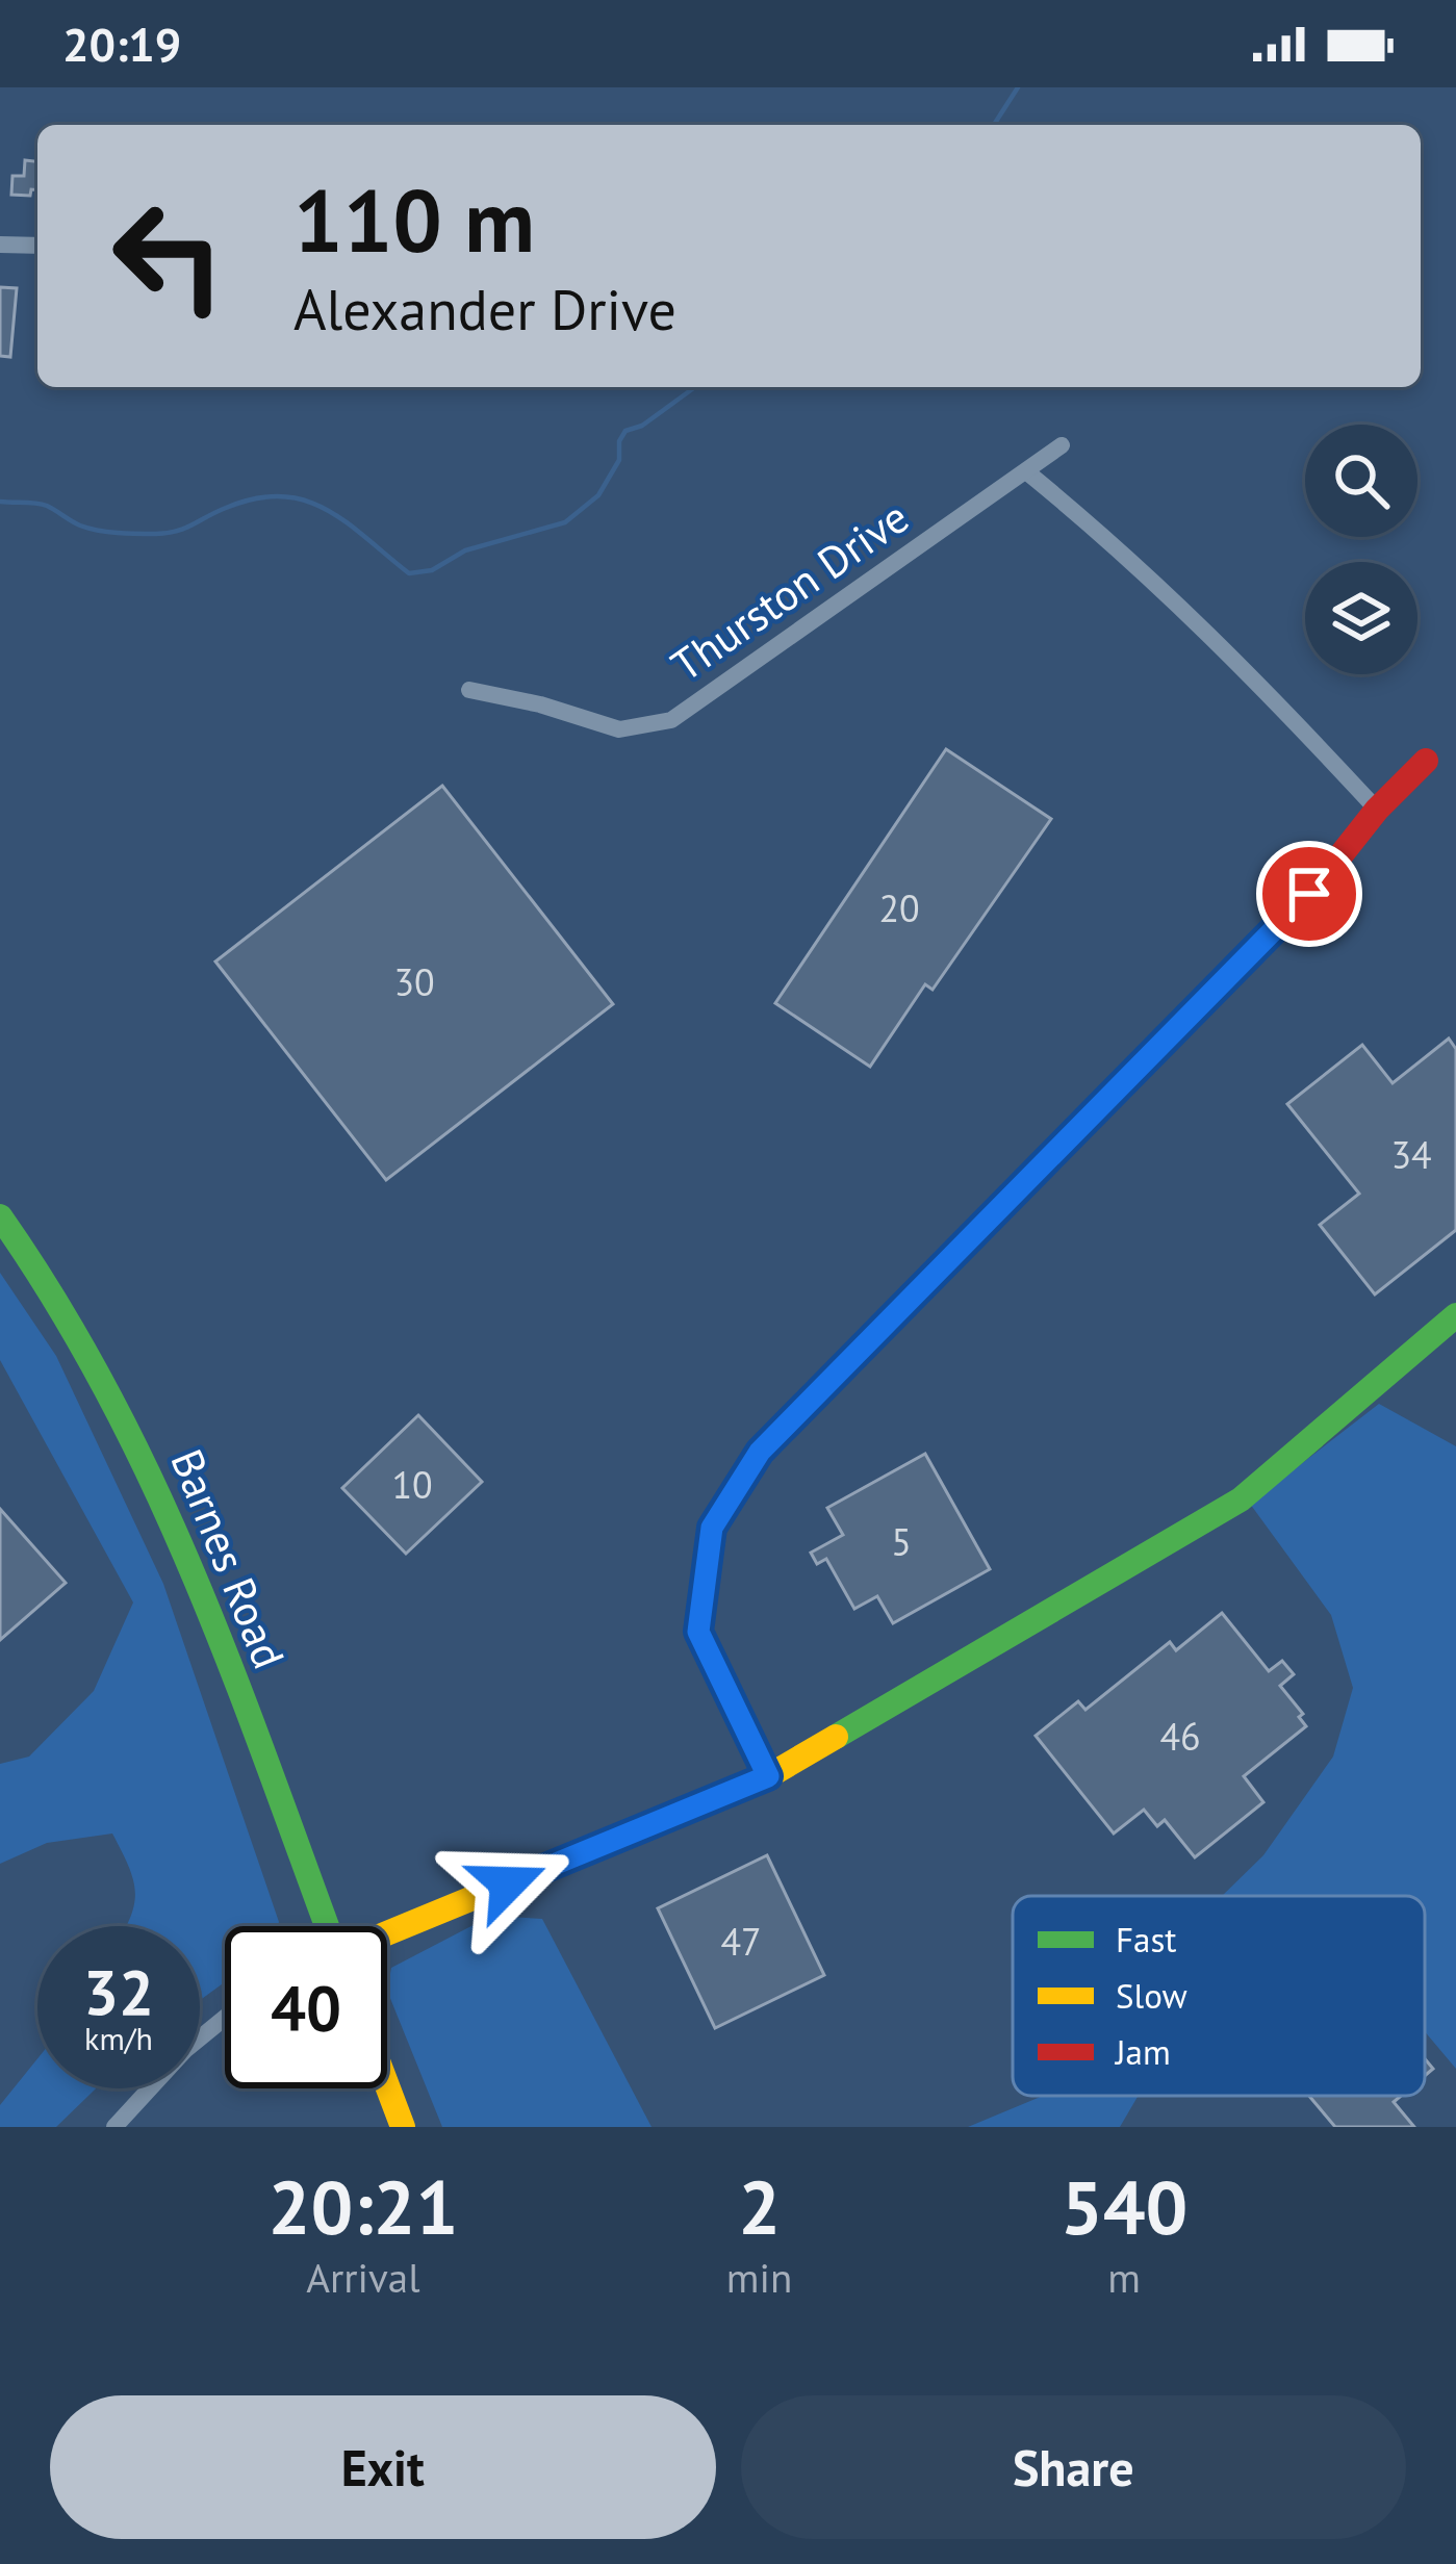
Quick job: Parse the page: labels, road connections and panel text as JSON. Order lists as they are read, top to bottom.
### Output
{
  "streets": {
    "street": ["Thurston Drive", "Barnes Road"]
  },
  "house_numbers": [
    "20",
    "30",
    "34",
    "10",
    "5",
    "46",
    "47"
  ],
  "legend": ["Fast", "Slow", "Jam"],
  "page": {
    "status": "20:19",
    "turn": ["110 m", "Alexander Drive"],
    "speed": "32 km/h",
    "limit": "40",
    "eta": [
      "20:21",
      "Arrival",
      "2",
      "min",
      "540",
      "m"
    ],
    "buttons": ["Exit", "Share"]
  }
}
